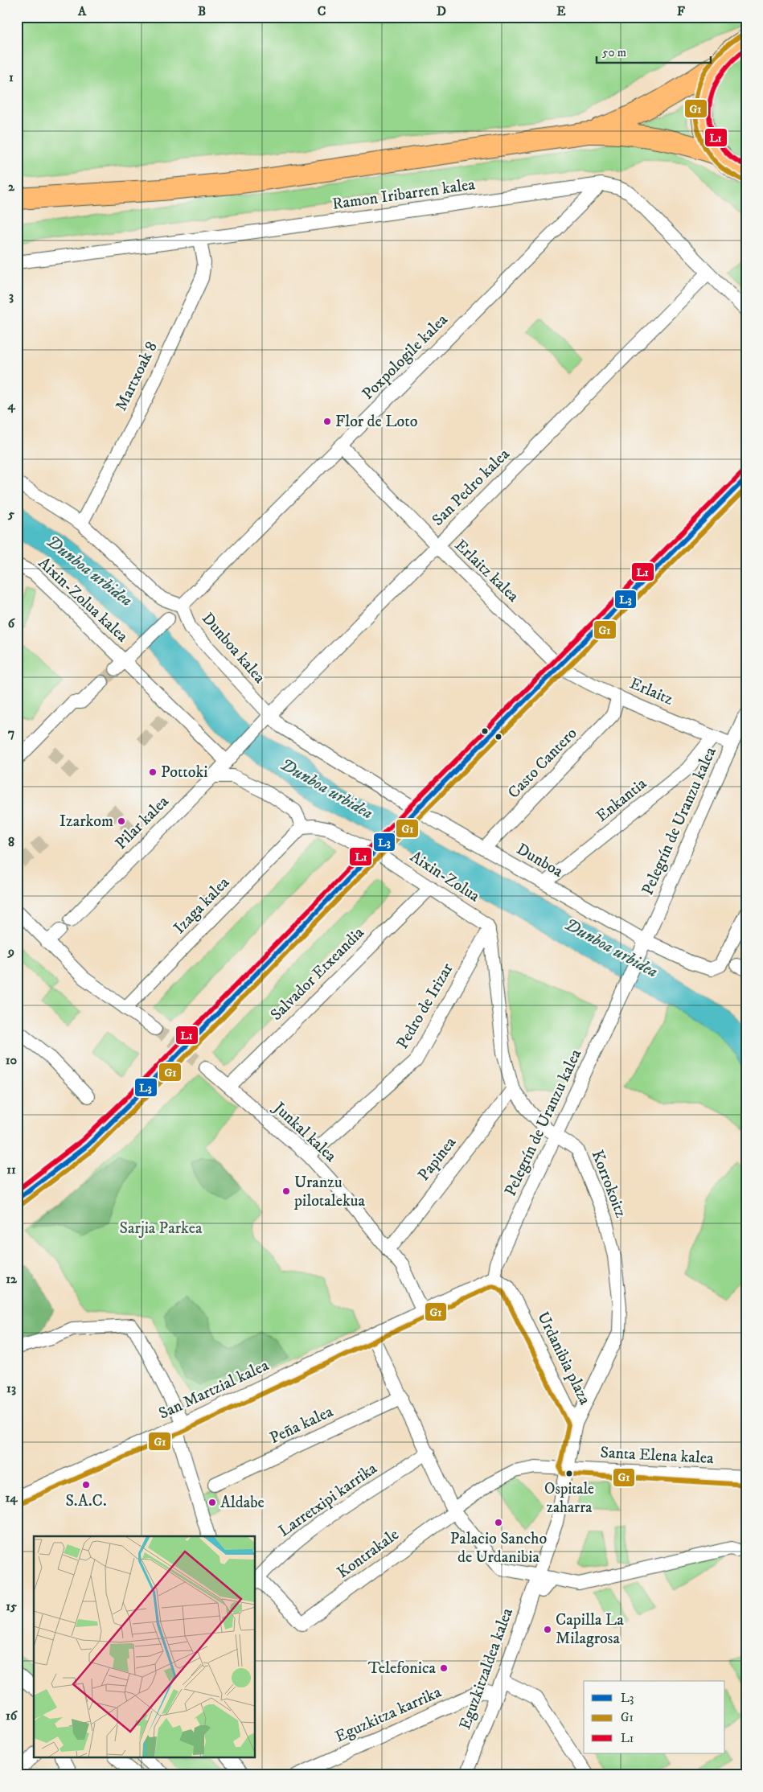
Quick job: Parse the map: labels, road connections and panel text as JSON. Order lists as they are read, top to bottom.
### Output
{
  "streets": {
    "street": [
      "Ramon Iribarren kalea",
      "Poxpologile kalea",
      "Martxoak 8",
      "San Pedro kalea",
      "Erlaitz kalea",
      "Aixin-Zolua kalea",
      "Dunboa kalea",
      "Erlaitz",
      "Casto Cantero",
      "Enkantia",
      "Pelegrín de Uranzu kalea",
      "Pilar kalea",
      "Dunboa",
      "Aixin-Zolua",
      "Izaga kalea",
      "Salvador Etxeandia",
      "Pedro de Irizar",
      "Junkal kalea",
      "Papinea",
      "Korrokoitz",
      "Urdanibia plaza",
      "San Martzial kalea",
      "Peña kalea",
      "Santa Elena kalea",
      "Larretxipi karrika",
      "Kontrakale",
      "Eguzkitzaldea kalea",
      "Eguzkitza karrika"
    ]
  },
  "crossings": [
    ["Ramon Iribarren kalea", "Poxpologile kalea"],
    ["Ramon Iribarren kalea", "Martxoak 8"],
    ["Ramon Iribarren kalea", "San Pedro kalea"],
    ["Poxpologile kalea", "Erlaitz kalea"],
    ["Poxpologile kalea", "Dunboa kalea"],
    ["Martxoak 8", "Dunboa kalea"],
    ["San Pedro kalea", "Erlaitz kalea"],
    ["San Pedro kalea", "Dunboa kalea"],
    ["San Pedro kalea", "Pilar kalea"],
    ["Erlaitz kalea", "Erlaitz"],
    ["Aixin-Zolua kalea", "Pilar kalea"],
    ["Dunboa kalea", "Dunboa"],
    ["Erlaitz", "Casto Cantero"],
    ["Erlaitz", "Enkantia"],
    ["Erlaitz", "Pelegrín de Uranzu kalea"],
    ["Casto Cantero", "Dunboa"],
    ["Enkantia", "Dunboa"],
    ["Pelegrín de Uranzu kalea", "Dunboa"],
    ["Pelegrín de Uranzu kalea", "Korrokoitz"],
    ["Pelegrín de Uranzu kalea", "Urdanibia plaza"],
    ["Aixin-Zolua", "Izaga kalea"],
    ["Aixin-Zolua", "Salvador Etxeandia"],
    ["Aixin-Zolua", "Pedro de Irizar"],
    ["Aixin-Zolua", "Korrokoitz"],
    ["Salvador Etxeandia", "Junkal kalea"],
    ["Pedro de Irizar", "Junkal kalea"],
    ["Pedro de Irizar", "Korrokoitz"],
    ["Junkal kalea", "Papinea"],
    ["Junkal kalea", "San Martzial kalea"],
    ["Papinea", "Korrokoitz"],
    ["Korrokoitz", "Urdanibia plaza"],
    ["Urdanibia plaza", "Santa Elena kalea"],
    ["Urdanibia plaza", "Eguzkitzaldea kalea"],
    ["Santa Elena kalea", "Eguzkitzaldea kalea"],
    ["Larretxipi karrika", "Kontrakale"],
    ["Eguzkitzaldea kalea", "Eguzkitza karrika"]
  ],
  "water": ["Dunboa urbidea"],
  "parks": ["Sarjia Parkea"],
  "places": [
    "Flor de Loto",
    "Pottoki",
    "Izarkom",
    "Uranzu pilotalekua",
    "Ospitale zaharra",
    "S.A.C.",
    "Aldabe",
    "Palacio Sancho de Urdanibia",
    "Capilla La Milagrosa",
    "Telefonica"
  ],
  "lines": ["transit line G1", "transit line L1", "transit line L3"],
  "legend": ["L3", "G1", "L1"],
  "scale_bar": "50 m",
  "grid": {
    "columns": [
      "A",
      "B",
      "C",
      "D",
      "E",
      "F"
    ],
    "rows": [
      "1",
      "2",
      "3",
      "4",
      "5",
      "6",
      "7",
      "8",
      "9",
      "10",
      "11",
      "12",
      "13",
      "14",
      "15",
      "16"
    ]
  }
}
